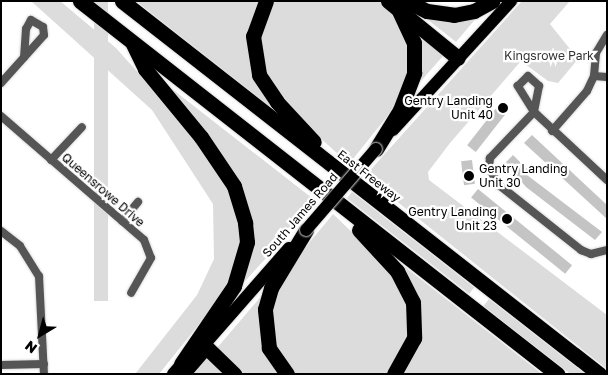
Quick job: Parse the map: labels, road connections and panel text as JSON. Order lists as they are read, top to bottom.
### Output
{
  "streets": {
    "highway": ["East Freeway"],
    "main road": ["South James Road"],
    "street": ["Queensrowe Drive"]
  },
  "parks": ["Kingsrowe Park"],
  "places": ["Gentry Landing Unit 40", "Gentry Landing Unit 30", "Gentry Landing Unit 23"],
  "north": "bottom left"
}
